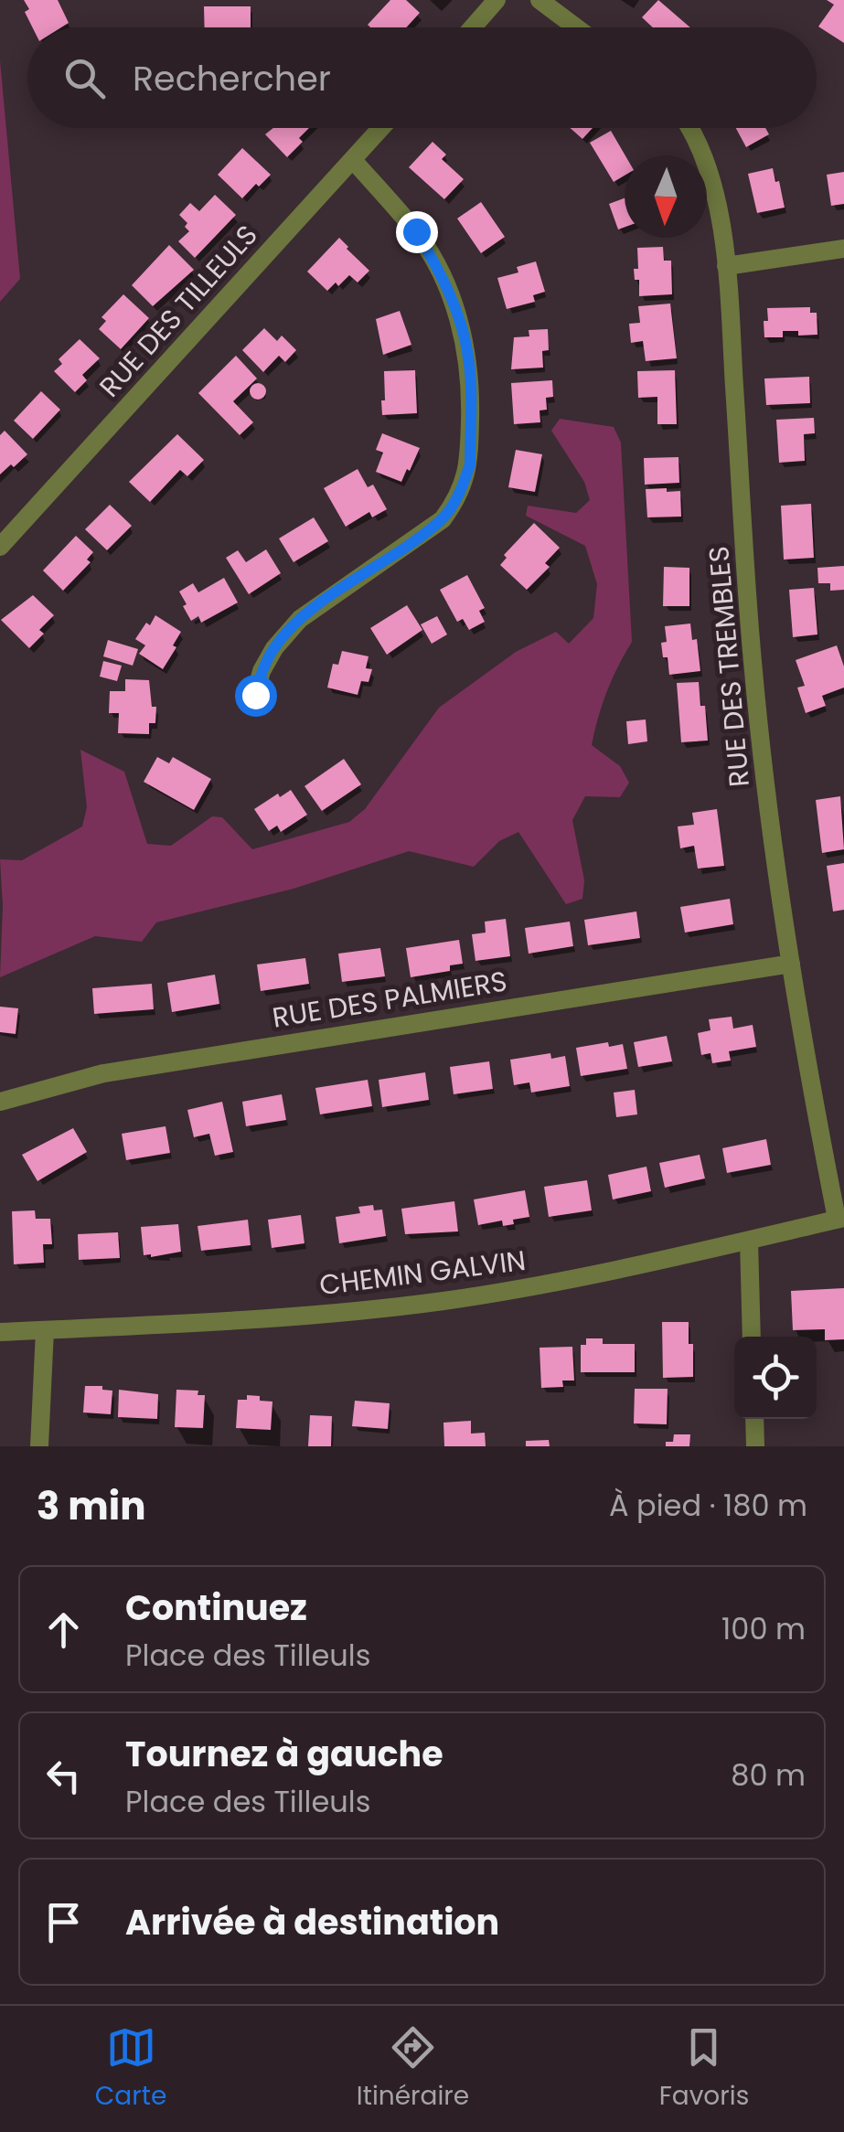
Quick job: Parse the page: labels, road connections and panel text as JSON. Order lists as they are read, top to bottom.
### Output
{
  "streets": {
    "street": [
      "RUE DES TILLEULS",
      "RUE DES TREMBLES",
      "RUE DES PALMIERS",
      "CHEMIN GALVIN"
    ]
  },
  "crossings": [
    ["RUE DES TREMBLES", "RUE DES PALMIERS"],
    ["RUE DES TREMBLES", "CHEMIN GALVIN"]
  ],
  "north": "bottom",
  "page": {
    "search": "Rechercher",
    "heading": ["3 min", "À pied · 180 m"],
    "list": [
      ["Continuez", "Place des Tilleuls", "100 m"],
      ["Tournez à gauche", "Place des Tilleuls", "80 m"],
      "Arrivée à destination"
    ],
    "nav": ["Carte", "Itinéraire", "Favoris"]
  }
}
